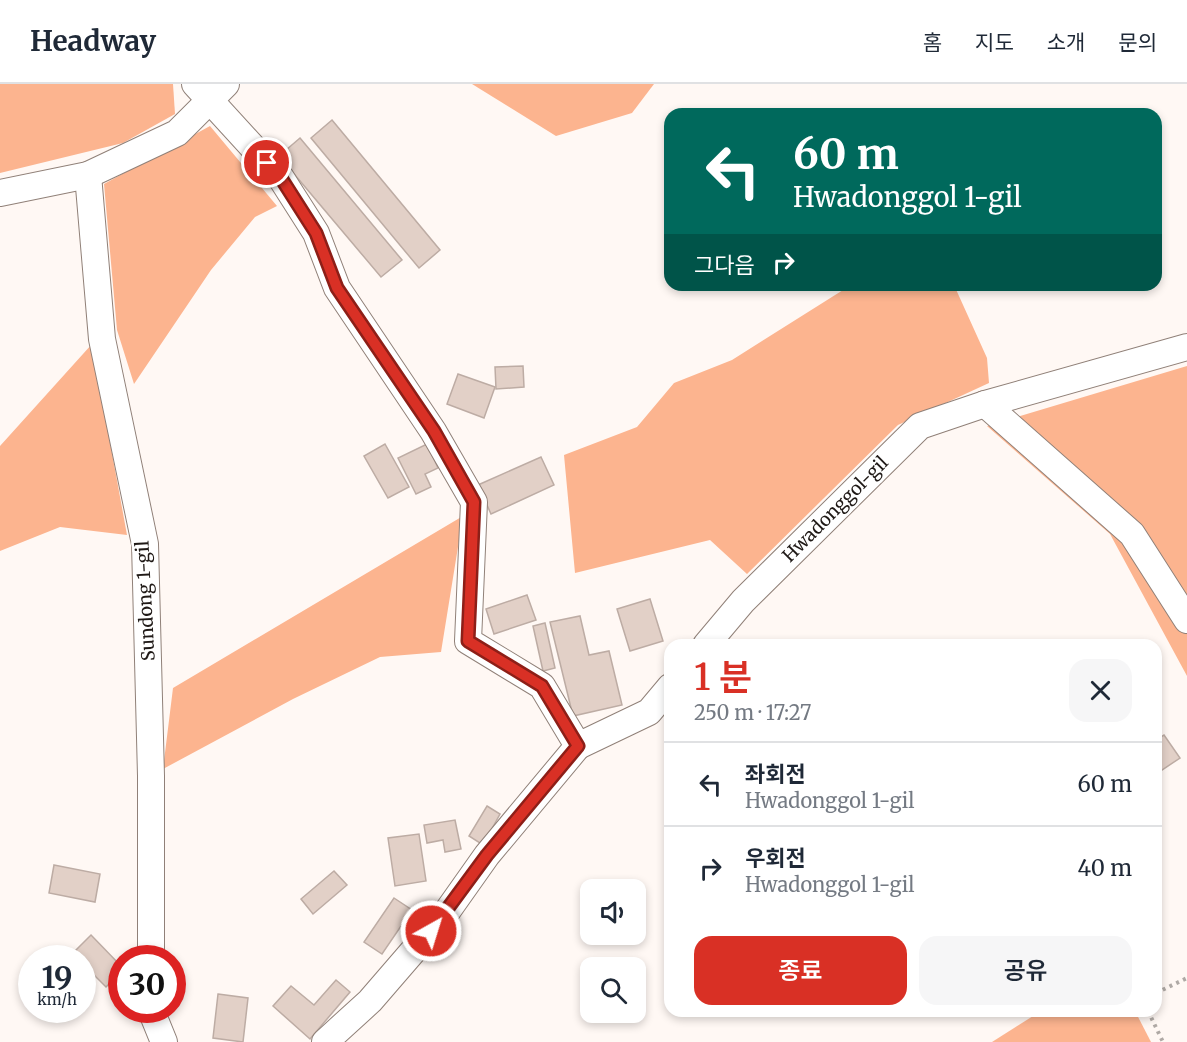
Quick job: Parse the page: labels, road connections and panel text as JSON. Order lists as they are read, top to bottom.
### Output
{
  "streets": {
    "street": ["Hwadonggol-gil", "Sundong 1-gil"]
  },
  "page": {
    "header": "Headway",
    "nav": [
      "홈",
      "지도",
      "소개",
      "문의"
    ],
    "turn": ["60 m", "Hwadonggol 1-gil"],
    "then": "그다음",
    "heading": ["1 분", "250 m · 17:27"],
    "list": [
      {
        "name": "좌회전",
        "note": "Hwadonggol 1-gil",
        "value": "60 m"
      },
      {
        "name": "우회전",
        "note": "Hwadonggol 1-gil",
        "value": "40 m"
      }
    ],
    "buttons": ["종료", "공유"],
    "speed": "19 km/h",
    "limit": "30"
  }
}
